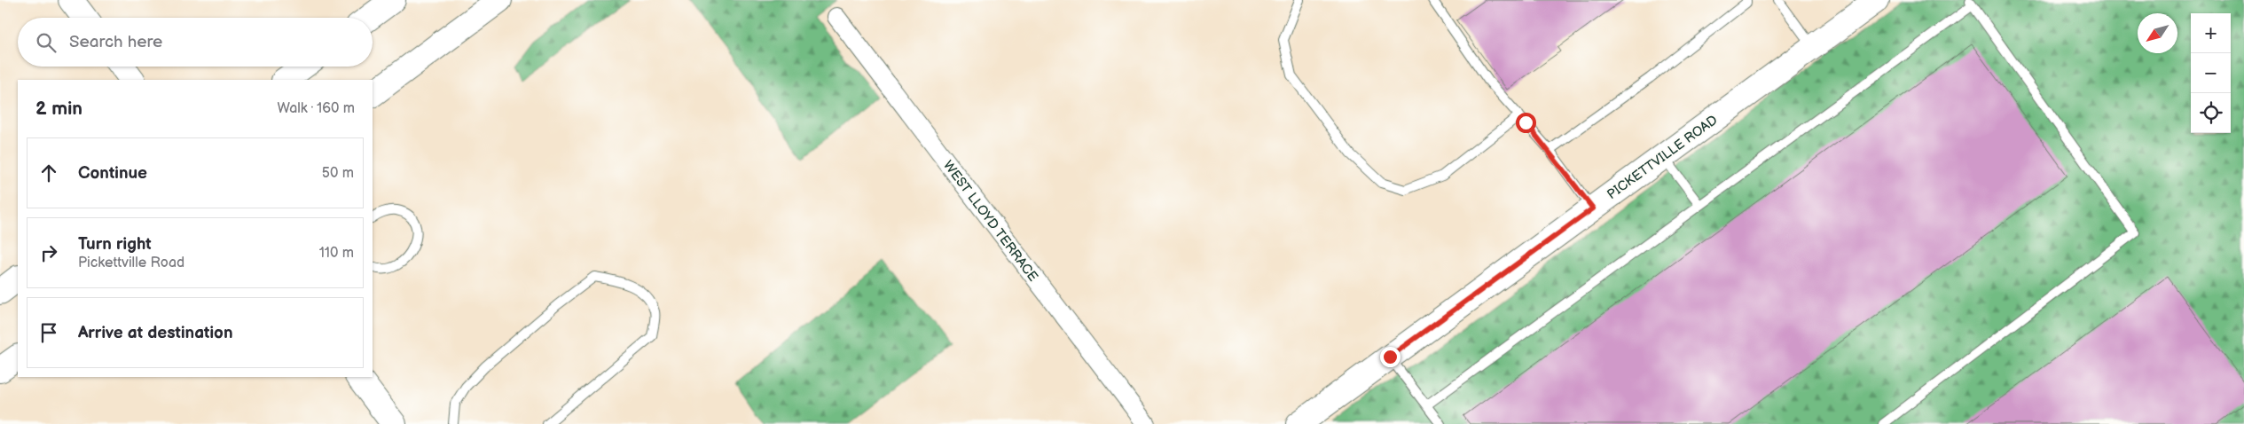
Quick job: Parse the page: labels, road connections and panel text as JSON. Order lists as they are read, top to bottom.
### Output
{
  "streets": {
    "main road": ["PICKETTVILLE ROAD"],
    "street": ["WEST LLOYD TERRACE"]
  },
  "north": "bottom left",
  "page": {
    "map_buttons": ["+", "−"],
    "search": "Search here",
    "heading": ["2 min", "Walk · 160 m"],
    "list": [
      ["Continue", "50 m"],
      ["Turn right", "Pickettville Road", "110 m"],
      "Arrive at destination"
    ]
  }
}
